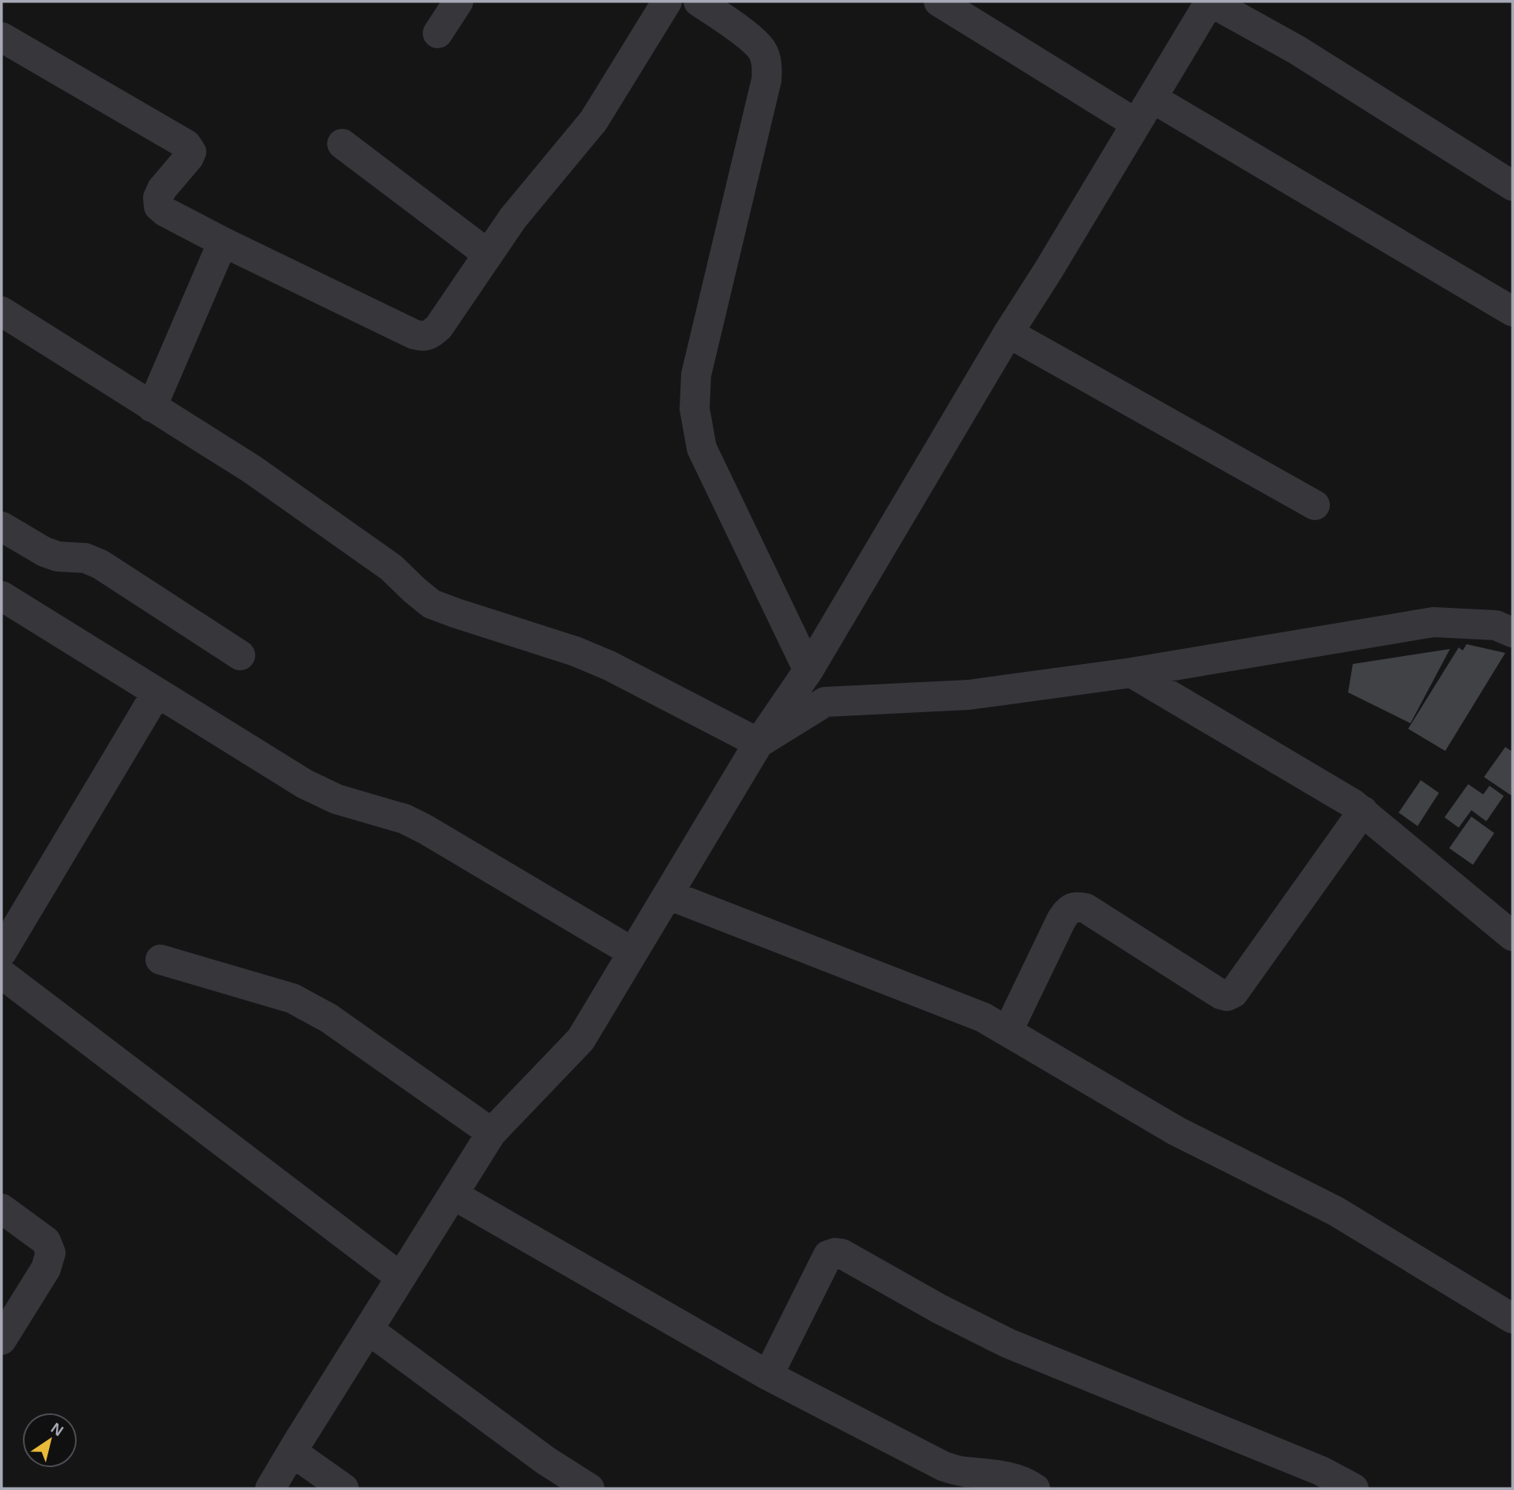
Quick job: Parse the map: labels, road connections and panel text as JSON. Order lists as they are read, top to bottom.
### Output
{
  "north": "top right"
}
